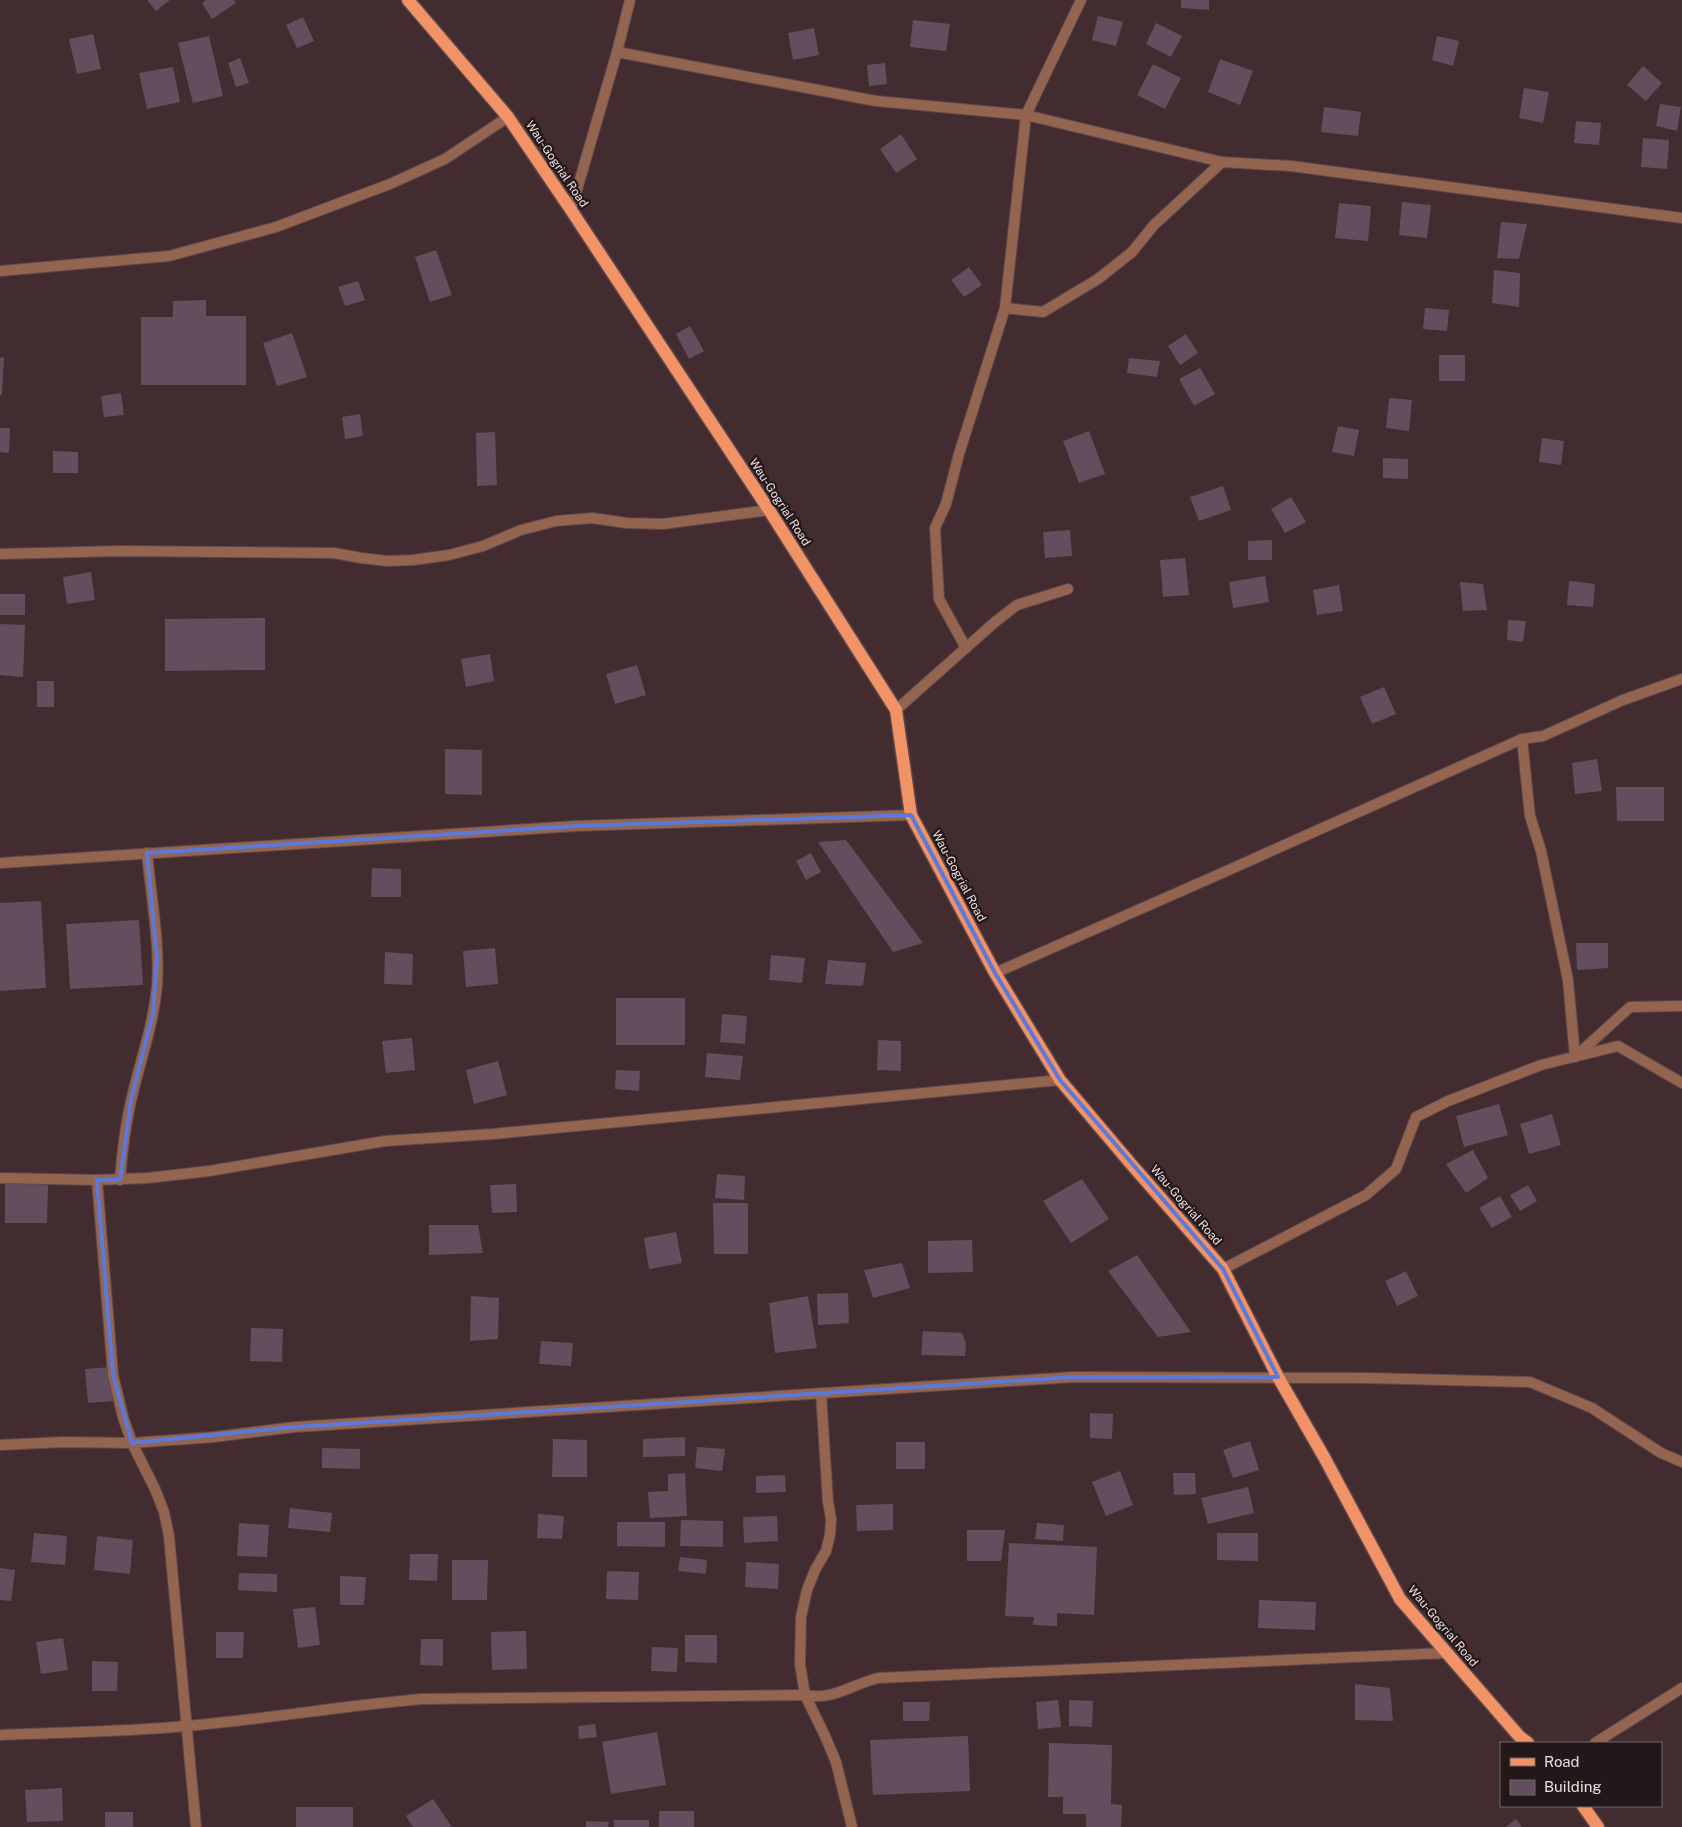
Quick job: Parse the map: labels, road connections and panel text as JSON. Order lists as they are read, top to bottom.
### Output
{
  "streets": {
    "main road": ["Wau-Gogrial Road"]
  },
  "legend": ["Road", "Building"]
}
